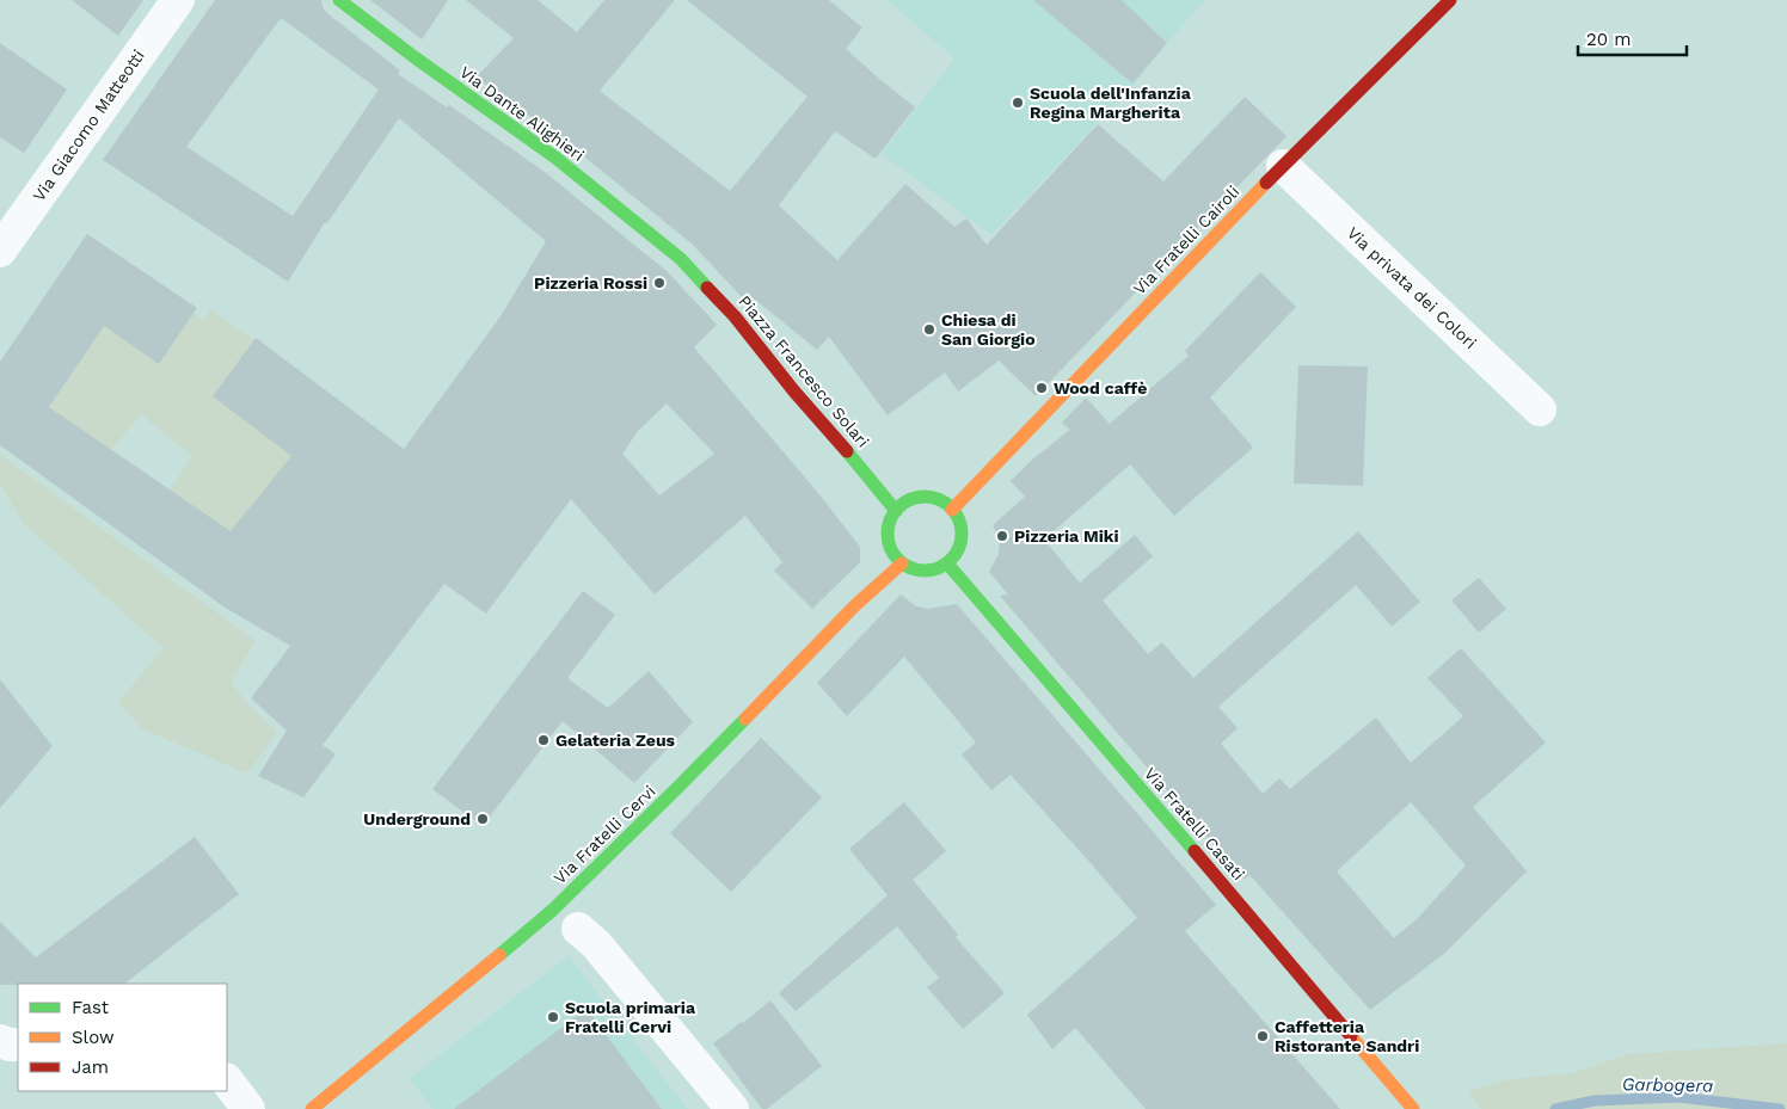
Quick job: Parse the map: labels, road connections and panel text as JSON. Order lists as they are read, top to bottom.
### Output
{
  "streets": {
    "street": [
      "Via Dante Alighieri",
      "Via Giacomo Matteotti",
      "Via Fratelli Cairoli",
      "Via privata dei Colori",
      "Piazza Francesco Solari",
      "Via Fratelli Casati",
      "Via Fratelli Cervi"
    ]
  },
  "crossings": [
    ["Via Dante Alighieri", "Piazza Francesco Solari"],
    ["Via Fratelli Cairoli", "Via privata dei Colori"],
    ["Via Fratelli Cairoli", "Piazza Francesco Solari"],
    ["Via Fratelli Cairoli", "Via Fratelli Casati"],
    ["Via Fratelli Cairoli", "Via Fratelli Cervi"],
    ["Piazza Francesco Solari", "Via Fratelli Casati"],
    ["Piazza Francesco Solari", "Via Fratelli Cervi"],
    ["Via Fratelli Casati", "Via Fratelli Cervi"]
  ],
  "water": ["Garbogera"],
  "places": [
    "Scuola dell'Infanzia Regina Margherita",
    "Pizzeria Rossi",
    "Chiesa di San Giorgio",
    "Wood caffè",
    "Pizzeria Miki",
    "Gelateria Zeus",
    "Underground",
    "Scuola primaria Fratelli Cervi",
    "Caffetteria Ristorante Sandri"
  ],
  "legend": ["Fast", "Slow", "Jam"],
  "scale_bar": "20 m"
}
